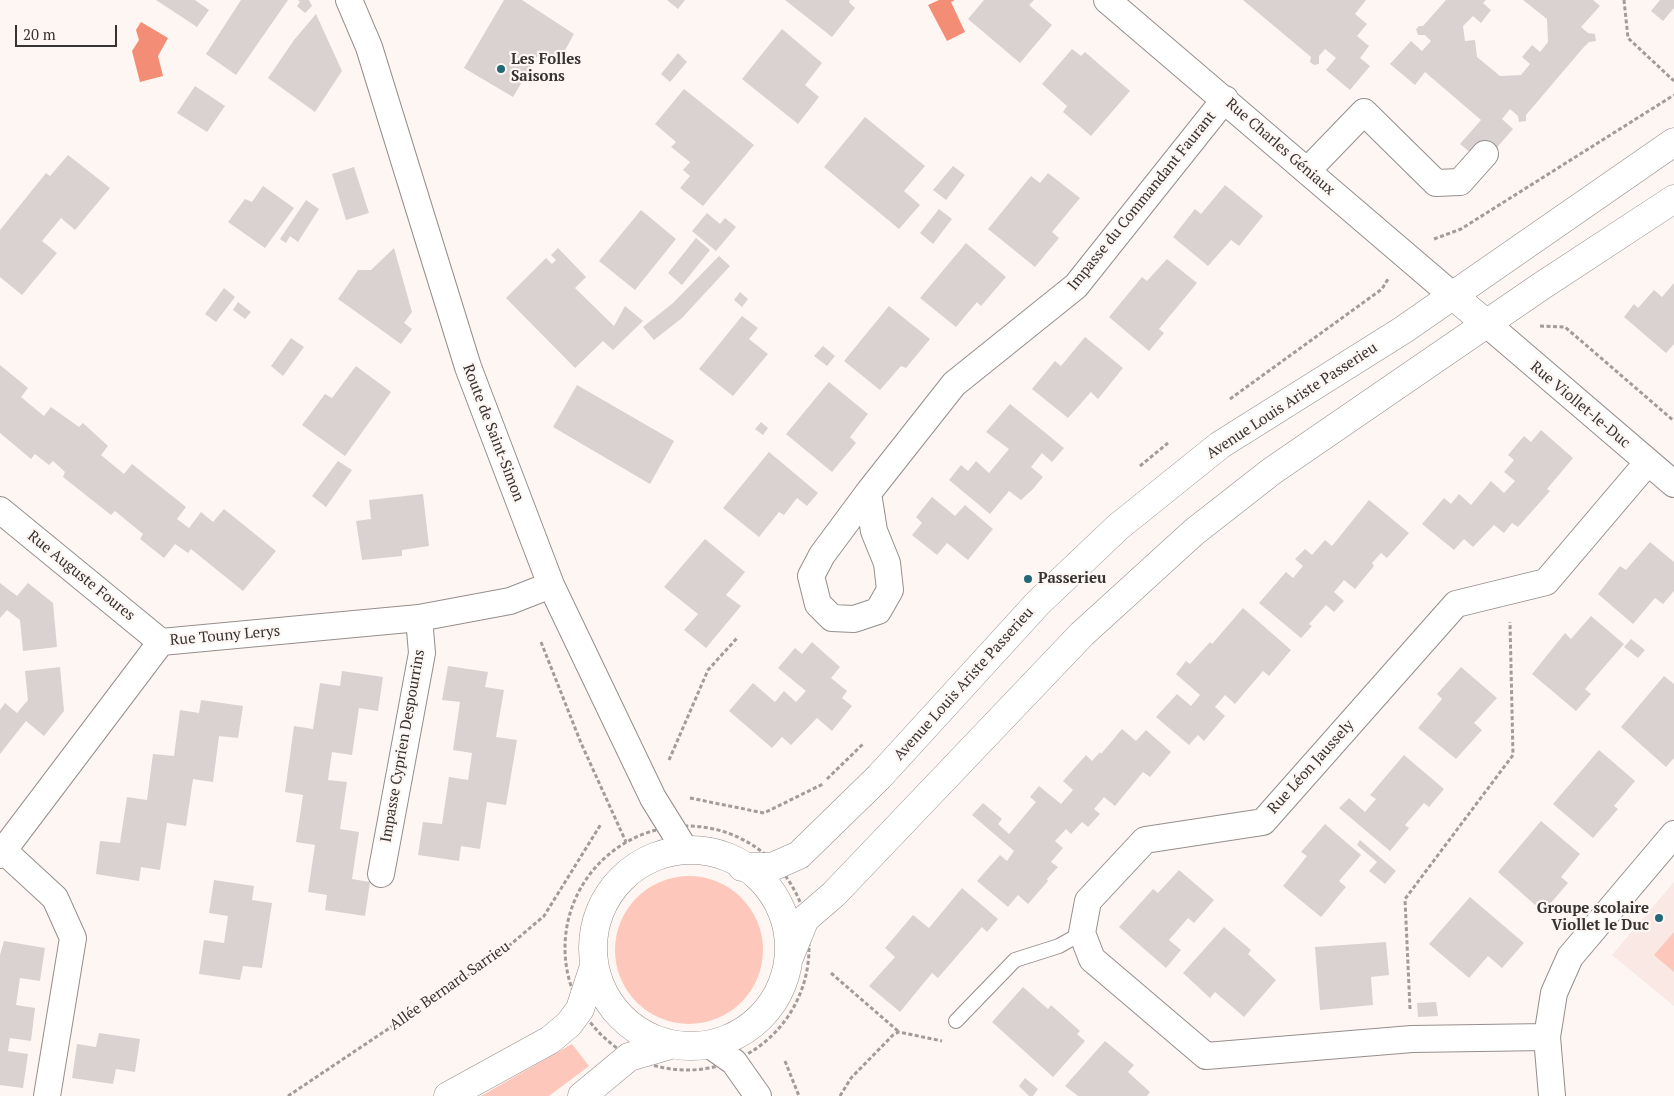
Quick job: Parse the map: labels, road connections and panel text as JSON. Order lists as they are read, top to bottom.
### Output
{
  "streets": {
    "street": [
      "Rue Charles Géniaux",
      "Impasse du Commandant Faurant",
      "Avenue Louis Ariste Passerieu",
      "Rue Viollet-le-Duc",
      "Route de Saint-Simon",
      "Rue Auguste Foures",
      "Rue Touny Lerys",
      "Impasse Cyprien Despourrins",
      "Rue Léon Jaussely"
    ],
    "path": ["Allée Bernard Sarrieu"]
  },
  "crossings": [
    ["Rue Charles Géniaux", "Impasse du Commandant Faurant"],
    ["Rue Charles Géniaux", "Avenue Louis Ariste Passerieu"],
    ["Rue Viollet-le-Duc", "Rue Léon Jaussely"],
    ["Route de Saint-Simon", "Rue Touny Lerys"],
    ["Rue Auguste Foures", "Rue Touny Lerys"],
    ["Rue Touny Lerys", "Impasse Cyprien Despourrins"]
  ],
  "places": ["Les Folles Saisons", "Passerieu", "Groupe scolaire Viollet le Duc"],
  "scale_bar": "20 m"
}
